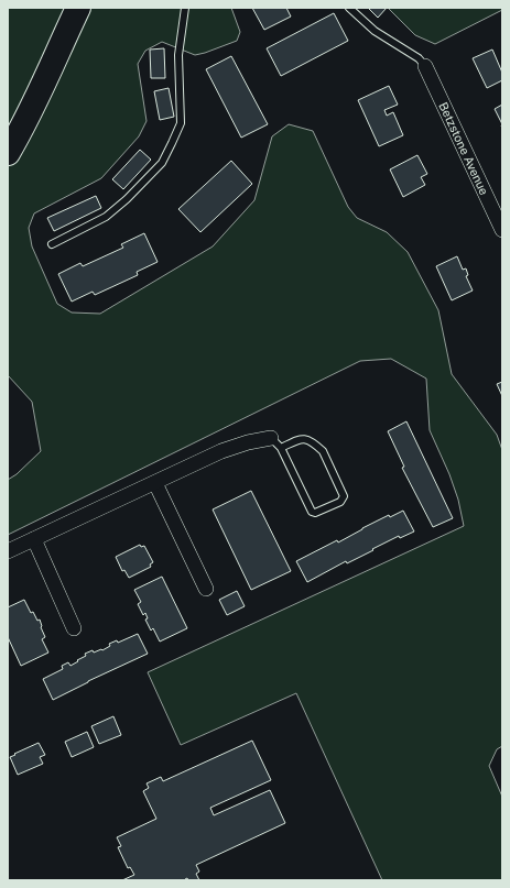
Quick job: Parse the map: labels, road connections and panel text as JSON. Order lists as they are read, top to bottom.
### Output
{
  "streets": {
    "street": ["Betzstone Avenue"]
  }
}
